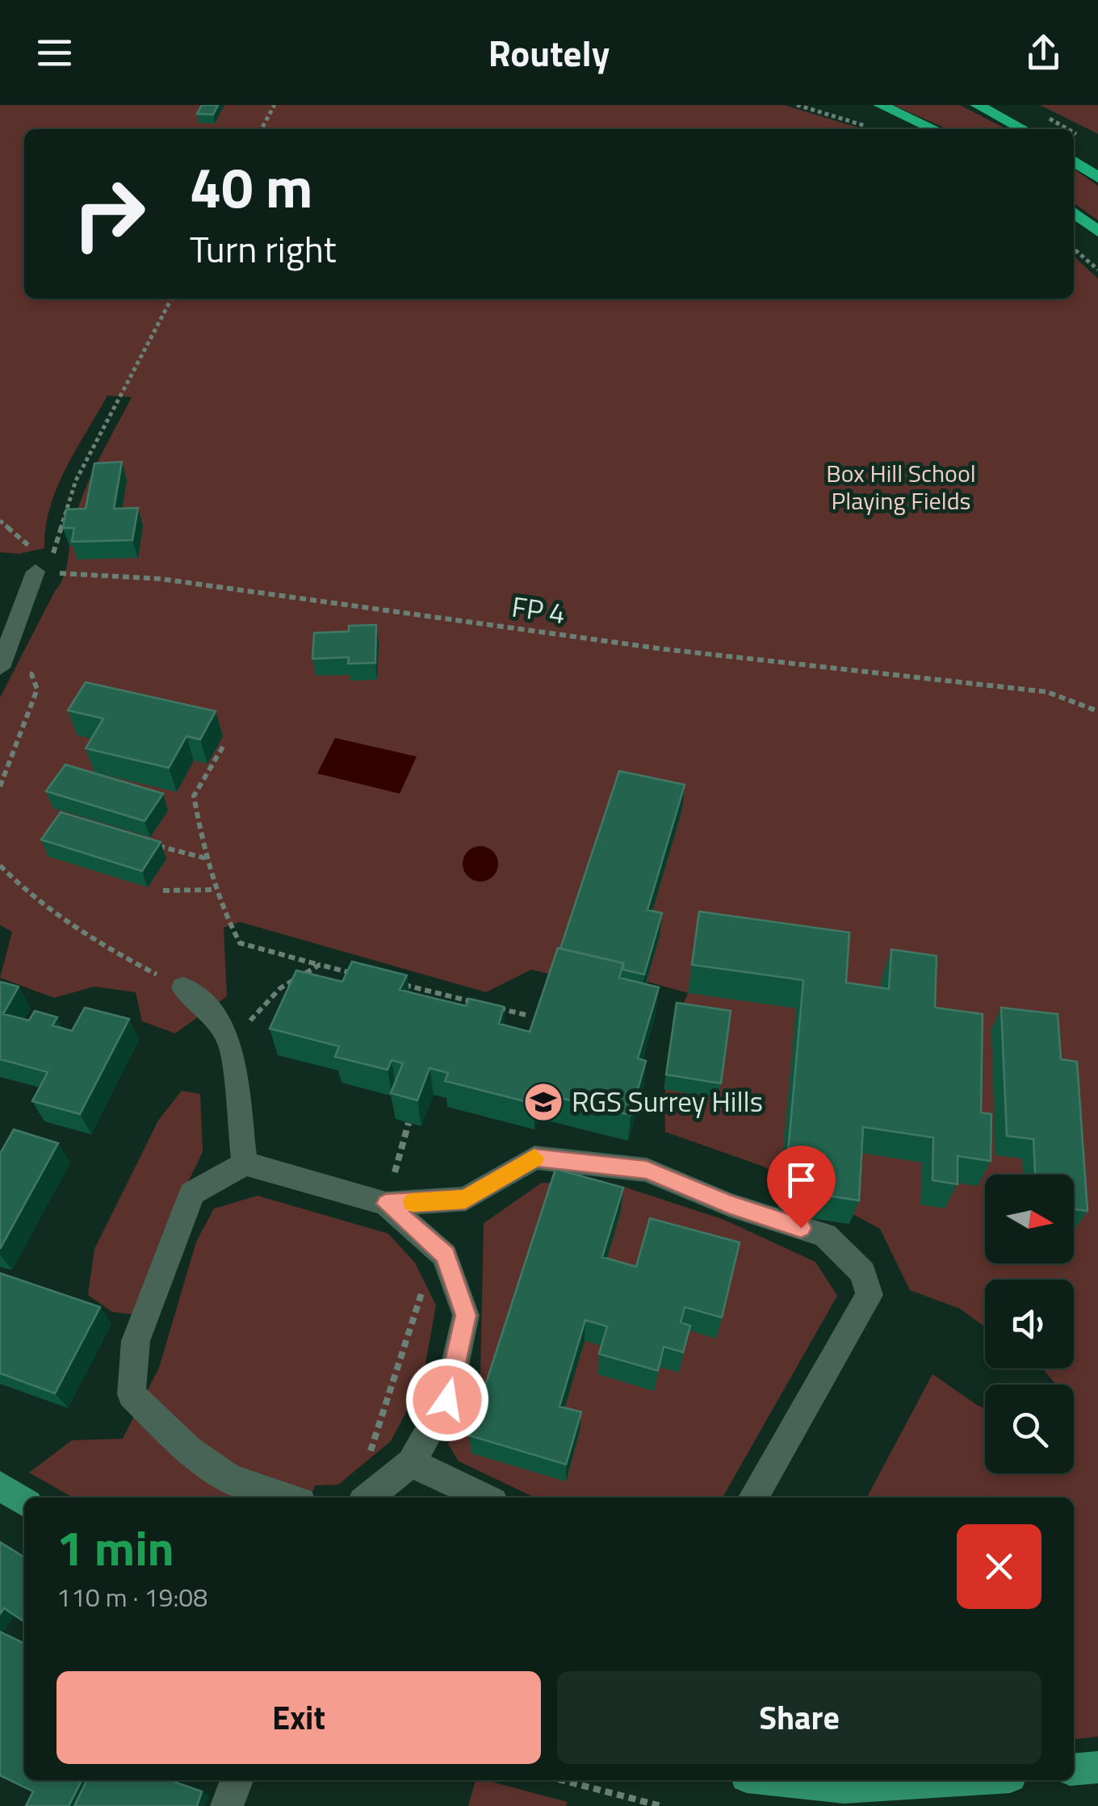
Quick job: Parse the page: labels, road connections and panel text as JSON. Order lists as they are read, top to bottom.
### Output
{
  "streets": {
    "path": ["FP 4"]
  },
  "parks": ["Box Hill School Playing Fields"],
  "places": {
    "school or university": ["RGS Surrey Hills"]
  },
  "north": "right",
  "page": {
    "header": "Routely",
    "turn": ["40 m", "Turn right"],
    "heading": ["1 min", "110 m · 19:08"],
    "buttons": ["Exit", "Share"]
  }
}
